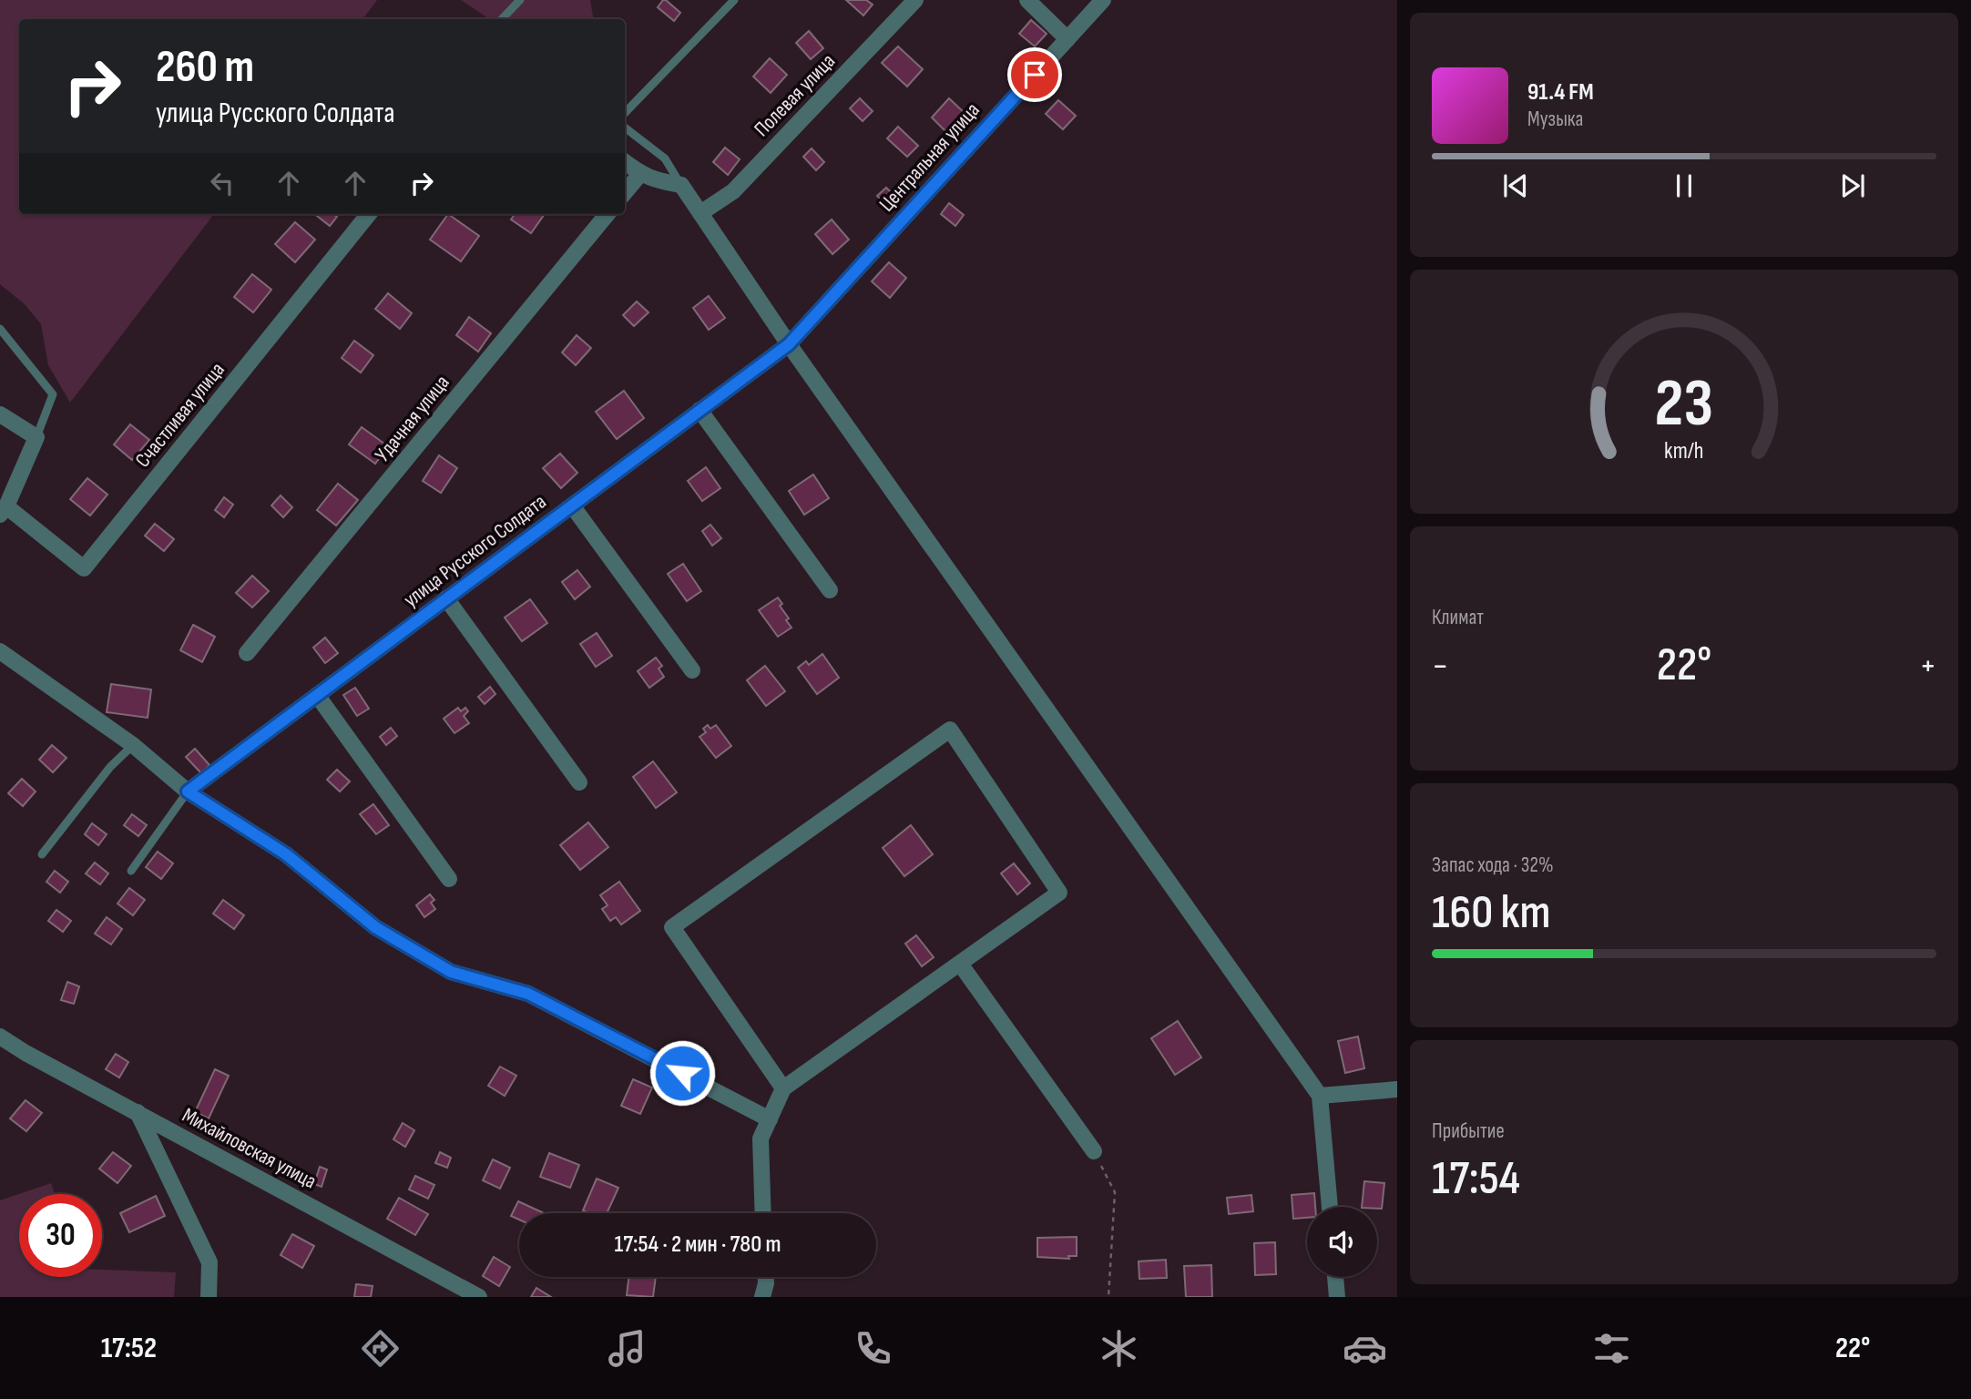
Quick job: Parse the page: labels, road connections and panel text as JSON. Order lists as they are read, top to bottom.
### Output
{
  "streets": {
    "street": [
      "Полевая улица",
      "Центральная улица",
      "Счастливая улица",
      "Удачная улица",
      "улица Русского Солдата",
      "Михайловская улица"
    ]
  },
  "crossings": [
    ["Центральная улица", "улица Русского Солдата"]
  ],
  "page": {
    "turn": ["260 m", "улица Русского Солдата"],
    "song": ["91.4 FM", "Музыка"],
    "tile": [
      "Климат",
      ["Запас хода · 32%", "160 km"],
      ["Прибытие", "17:54"]
    ],
    "heat": ["−", "22°", "+"],
    "limit": "30",
    "trip": "17:54 · 2 мин · 780 m",
    "tabs": ["17:52", "22°"],
    "gauge": ["23", "km/h"]
  }
}
